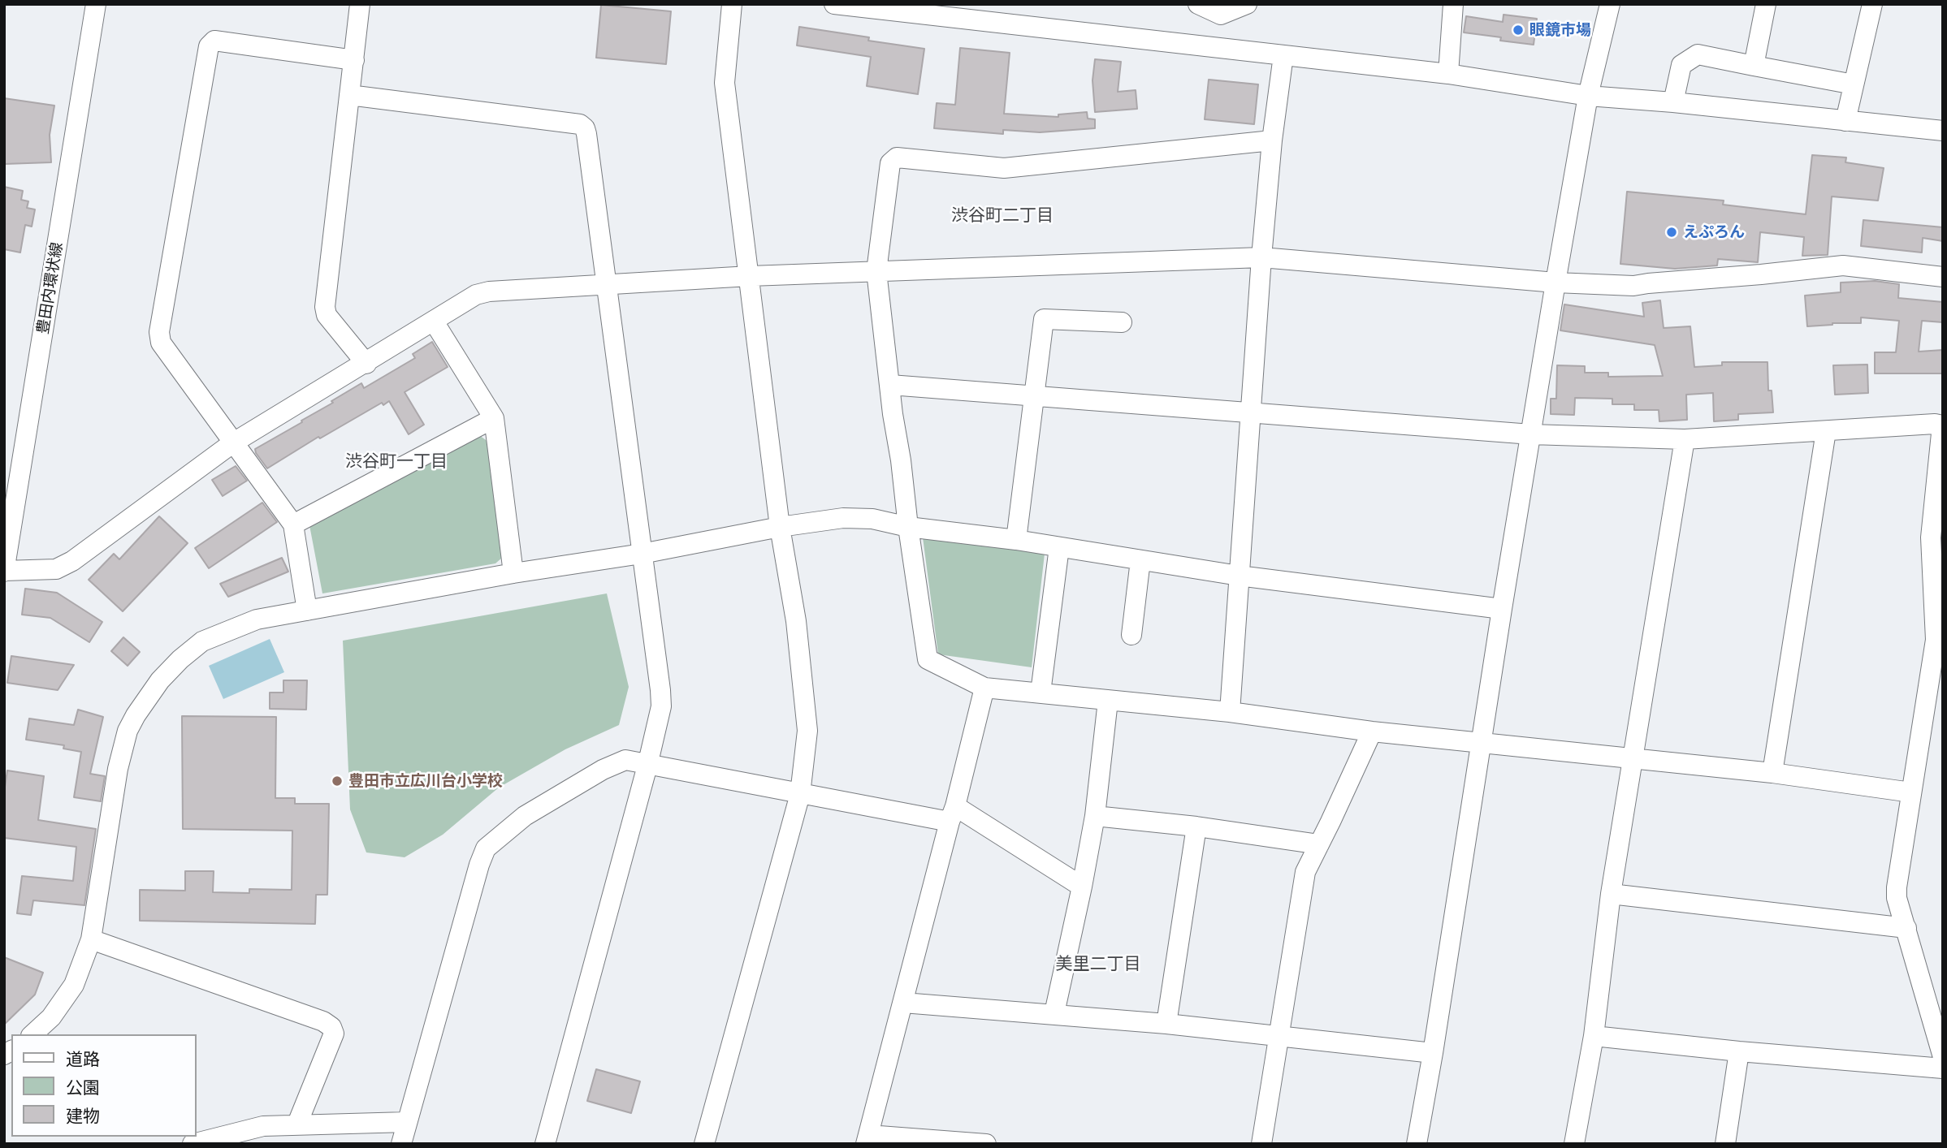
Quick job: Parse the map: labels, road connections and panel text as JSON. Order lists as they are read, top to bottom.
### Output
{
  "streets": {
    "street": ["豊田内環状線"]
  },
  "districts": ["渋谷町二丁目", "渋谷町一丁目", "美里二丁目"],
  "places": ["眼鏡市場", "えぷろん", "豊田市立広川台小学校"],
  "legend": ["道路", "公園", "建物"]
}
